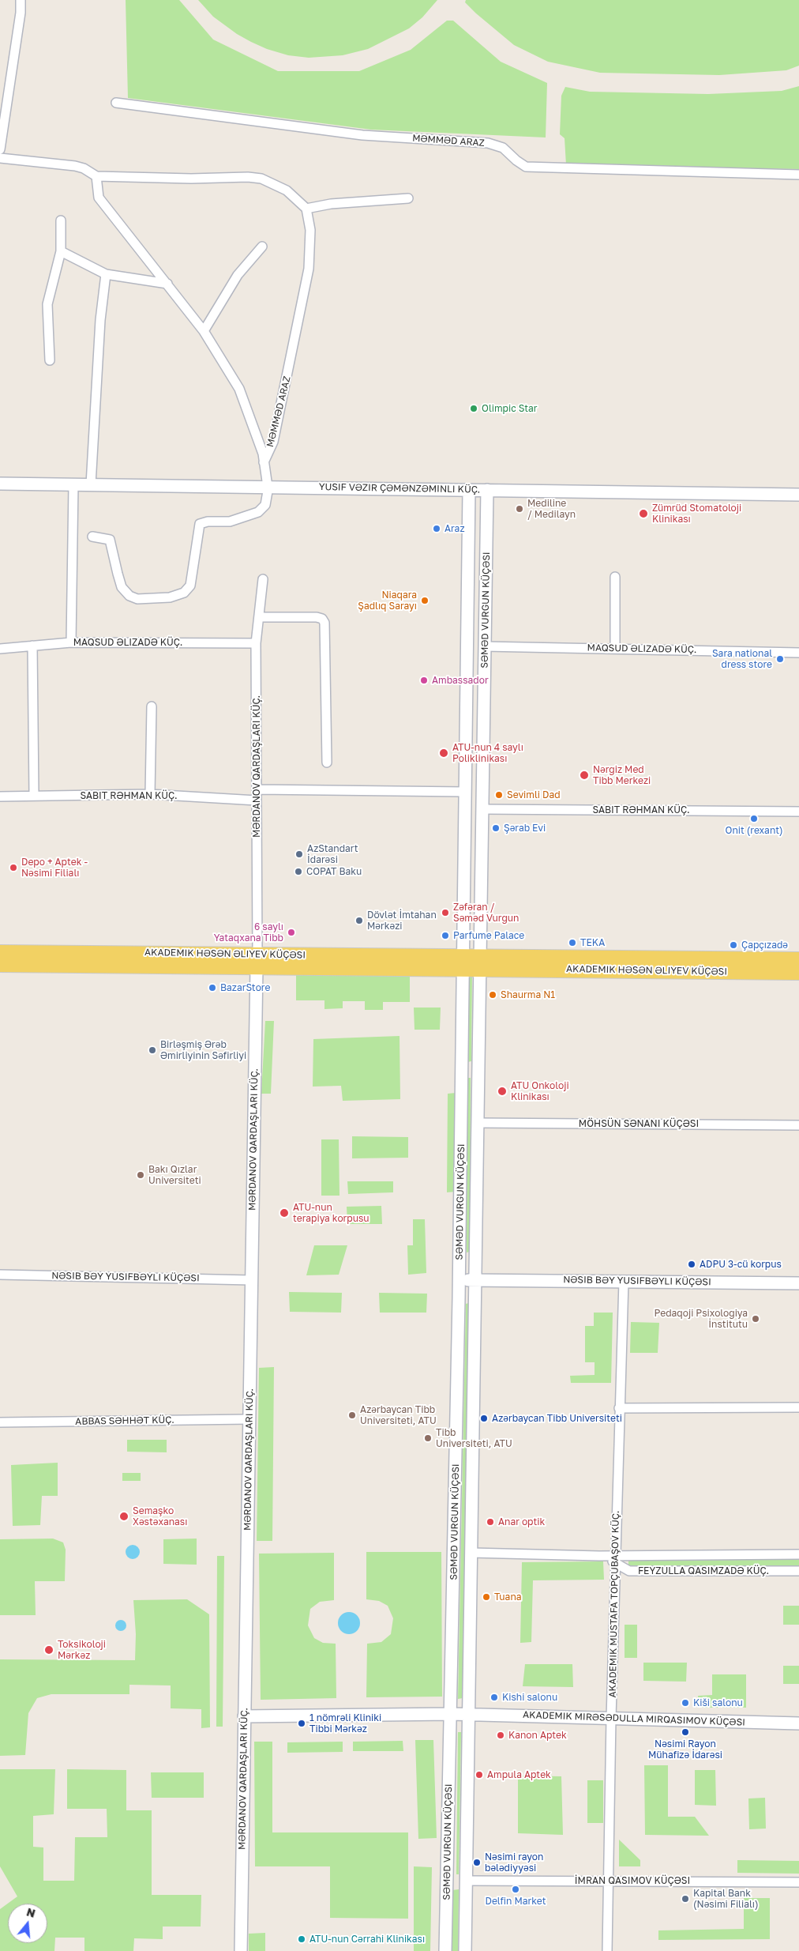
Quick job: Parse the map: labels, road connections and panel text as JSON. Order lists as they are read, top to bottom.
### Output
{
  "streets": {
    "main road": [
      "YUSIF VƏZIR ÇƏMƏNZƏMINLI KÜÇ.",
      "SƏMƏD VURĞUN KÜÇƏSI",
      "AKADEMIK HƏSƏN ƏLIYEV KÜÇƏSI",
      "NƏSIB BƏY YUSIFBƏYLI KÜÇƏSI"
    ],
    "street": [
      "MƏMMƏD ARAZ",
      "MAQSUD ƏLIZADƏ KÜÇ.",
      "SABIT RƏHMAN KÜÇ.",
      "MÖHSÜN SƏNANI KÜÇƏSI",
      "ABBAS SƏHHƏT KÜÇ.",
      "AKADEMIK MUSTAFA TOPÇUBAŞOV KÜÇ."
    ]
  },
  "crossings": [
    ["YUSIF VƏZIR ÇƏMƏNZƏMINLI KÜÇ.", "SƏMƏD VURĞUN KÜÇƏSI"],
    ["SƏMƏD VURĞUN KÜÇƏSI", "MAQSUD ƏLIZADƏ KÜÇ."],
    ["SƏMƏD VURĞUN KÜÇƏSI", "SABIT RƏHMAN KÜÇ."],
    ["SƏMƏD VURĞUN KÜÇƏSI", "AKADEMIK HƏSƏN ƏLIYEV KÜÇƏSI"],
    ["SƏMƏD VURĞUN KÜÇƏSI", "MÖHSÜN SƏNANI KÜÇƏSI"],
    ["SƏMƏD VURĞUN KÜÇƏSI", "NƏSIB BƏY YUSIFBƏYLI KÜÇƏSI"],
    ["NƏSIB BƏY YUSIFBƏYLI KÜÇƏSI", "AKADEMIK MUSTAFA TOPÇUBAŞOV KÜÇ."]
  ],
  "places": [
    "Olimpic Star",
    "Mediline / Medilayn",
    "Zümrüd Stomatoloji Klinikası",
    "Araz",
    "Niaqara Şadlıq Sarayı",
    "Sara national dress store",
    "Ambassador",
    "ATU-nun 4 saylı Poliklinikası",
    "Nərgiz Med Tibb Merkezi",
    "Sevimli Dad",
    "Onit (rexant)",
    "Şərab Evi",
    "AzStandart İdarəsi",
    "Depo + Aptek - Nəsimi Filialı",
    "COPAT Baku",
    "Zəfəran / Səməd Vurğun",
    "Dövlət İmtahan Mərkəzi",
    "6 saylı Yataqxana Tibb",
    "Parfume Palace",
    "TEKA",
    "Çapçızadə",
    "BazarStore",
    "Shaurma N1",
    "Birləşmiş Ərəb Əmirliyinin Səfirliyi",
    "ATU Onkoloji Klinikası",
    "Bakı Qızlar Universiteti",
    "ATU-nun terapiya korpusu",
    "ADPU 3-cü korpus",
    "Pedaqoji Psixologiya İnstitutu",
    "Azərbaycan Tibb Universiteti, ATU",
    "Azərbaycan Tibb Universiteti",
    "Tibb Universiteti, ATU",
    "Semaşko Xəstəxanası",
    "Anar optik",
    "Tuana",
    "Toksikoloji Mərkəz",
    "Kishi salonu",
    "Kiši salonu",
    "1 nömrəli Kliniki Tibbi Mərkəz",
    "Nəsimi Rayon Mühafizə İdarəsi",
    "Kanon Aptek",
    "Ampula Aptek",
    "Nəsimi rayon bələdiyyəsi",
    "Delfin Market",
    "Kapital Bank (Nəsimi Filialı)",
    "ATU-nun Cərrahi Klinikası"
  ],
  "north": "top"
}
